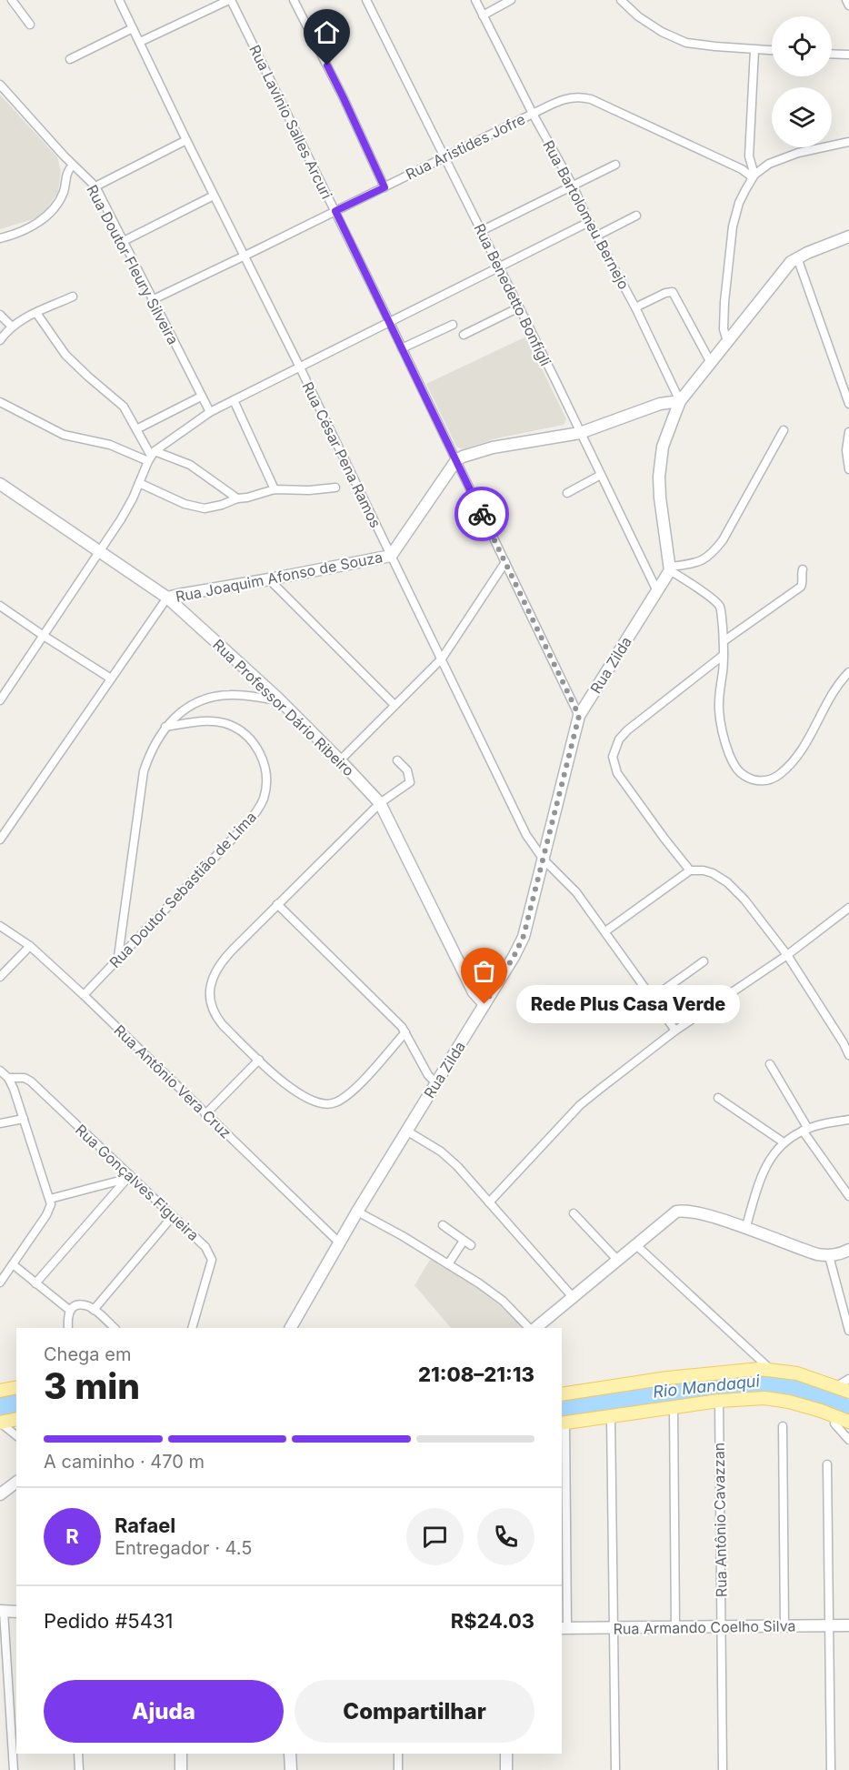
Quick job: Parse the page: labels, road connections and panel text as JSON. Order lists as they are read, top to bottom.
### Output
{
  "streets": {
    "street": [
      "Rua Lavínio Salles Arcuri",
      "Rua Aristides Jofre",
      "Rua Bartolomeu Bernejo",
      "Rua Doutor Fleury Silveira",
      "Rua Benedetto Bonfigli",
      "Rua César Pena Ramos",
      "Rua Joaquim Afonso de Souza",
      "Rua Zilda",
      "Rua Professor Dário Ribeiro",
      "Rua Doutor Sebastião de Lima",
      "Rua Antônio Vera Cruz",
      "Rua Gonçalves Figueira",
      "Rua Antônio Cavazzan",
      "Rua Armando Coelho Silva"
    ]
  },
  "crossings": [
    ["Rua Lavínio Salles Arcuri", "Rua Aristides Jofre"],
    ["Rua Lavínio Salles Arcuri", "Rua Joaquim Afonso de Souza"],
    ["Rua Lavínio Salles Arcuri", "Rua Zilda"],
    ["Rua Aristides Jofre", "Rua Bartolomeu Bernejo"],
    ["Rua Aristides Jofre", "Rua Doutor Fleury Silveira"],
    ["Rua Aristides Jofre", "Rua Benedetto Bonfigli"],
    ["Rua Aristides Jofre", "Rua César Pena Ramos"],
    ["Rua Benedetto Bonfigli", "Rua Zilda"],
    ["Rua César Pena Ramos", "Rua Joaquim Afonso de Souza"],
    ["Rua César Pena Ramos", "Rua Zilda"],
    ["Rua Joaquim Afonso de Souza", "Rua Professor Dário Ribeiro"],
    ["Rua Zilda", "Rua Professor Dário Ribeiro"],
    ["Rua Zilda", "Rua Antônio Vera Cruz"],
    ["Rua Doutor Sebastião de Lima", "Rua Antônio Vera Cruz"],
    ["Rua Antônio Cavazzan", "Rua Armando Coelho Silva"]
  ],
  "water": ["Rio Mandaqui"],
  "places": ["Rede Plus Casa Verde"],
  "page": {
    "bubble": "Rede Plus Casa Verde",
    "heading": ["3 min", "Chega em", "21:08–21:13"],
    "panel": [
      "Rafael",
      "Entregador · 4.5",
      "Pedido #5431",
      "R$24.03"
    ],
    "bar": "A caminho · 470 m",
    "round": "R",
    "buttons": ["Ajuda", "Compartilhar"]
  }
}
